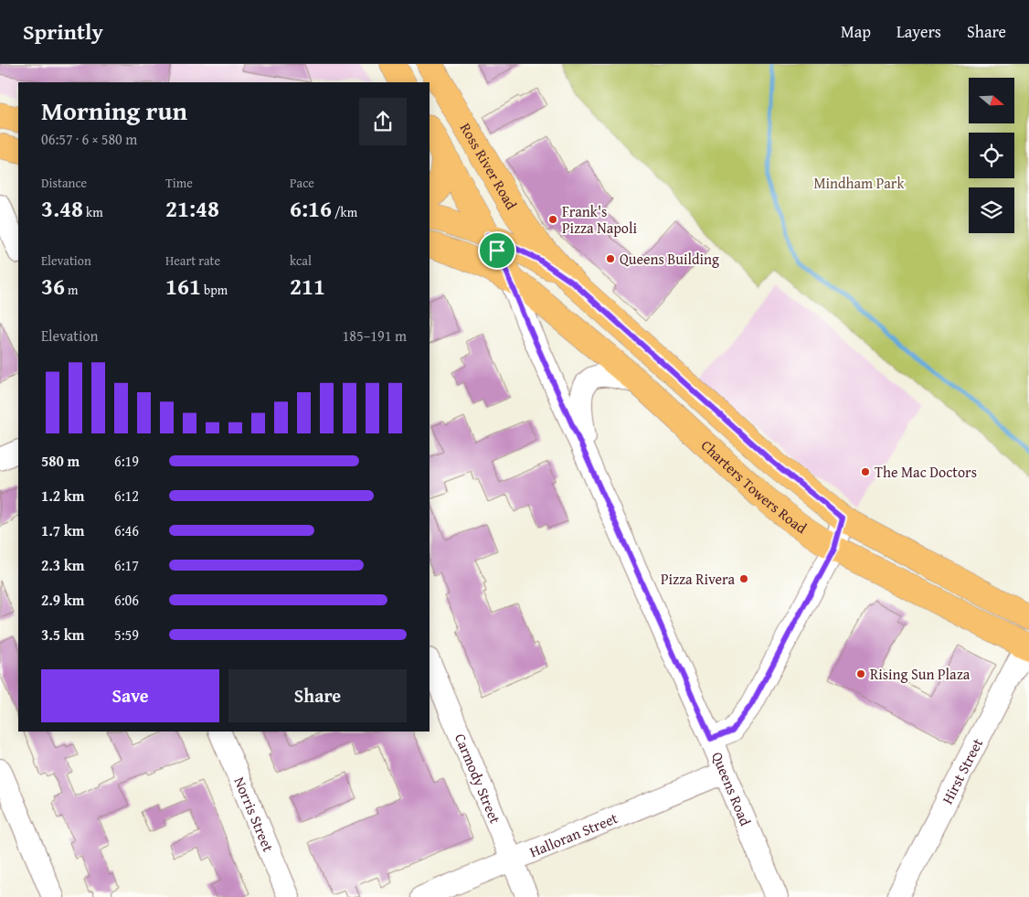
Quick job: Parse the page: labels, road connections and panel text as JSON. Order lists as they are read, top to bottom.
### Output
{
  "streets": {
    "main road": ["Ross River Road", "Charters Towers Road"],
    "street": [
      "Hirst Street",
      "Carmody Street",
      "Queens Road",
      "Norris Street",
      "Halloran Street"
    ]
  },
  "crossings": [
    ["Ross River Road", "Charters Towers Road"],
    ["Charters Towers Road", "Hirst Street"],
    ["Charters Towers Road", "Queens Road"],
    ["Carmody Street", "Halloran Street"],
    ["Queens Road", "Halloran Street"]
  ],
  "parks": ["Mindham Park"],
  "places": [
    "Frank's Pizza Napoli",
    "Queens Building",
    "The Mac Doctors",
    "Pizza Rivera",
    "Rising Sun Plaza"
  ],
  "north": "right",
  "page": {
    "header": "Sprintly",
    "nav": ["Map", "Layers", "Share"],
    "heading": ["Morning run", "06:57 · 6 × 580 m"],
    "stats": [
      ["Distance", "3.48 km"],
      ["Time", "21:48"],
      ["Pace", "6:16 /km"],
      ["Elevation", "36 m"],
      ["Heart rate", "161 bpm"],
      ["kcal", "211"]
    ],
    "chart": ["Elevation", "185–191 m"],
    "list": [
      {
        "name": "580 m",
        "note": "6:19"
      },
      {
        "name": "1.2 km",
        "note": "6:12"
      },
      {
        "name": "1.7 km",
        "note": "6:46"
      },
      {
        "name": "2.3 km",
        "note": "6:17"
      },
      {
        "name": "2.9 km",
        "note": "6:06"
      },
      {
        "name": "3.5 km",
        "note": "5:59"
      }
    ],
    "buttons": ["Save", "Share"]
  }
}
